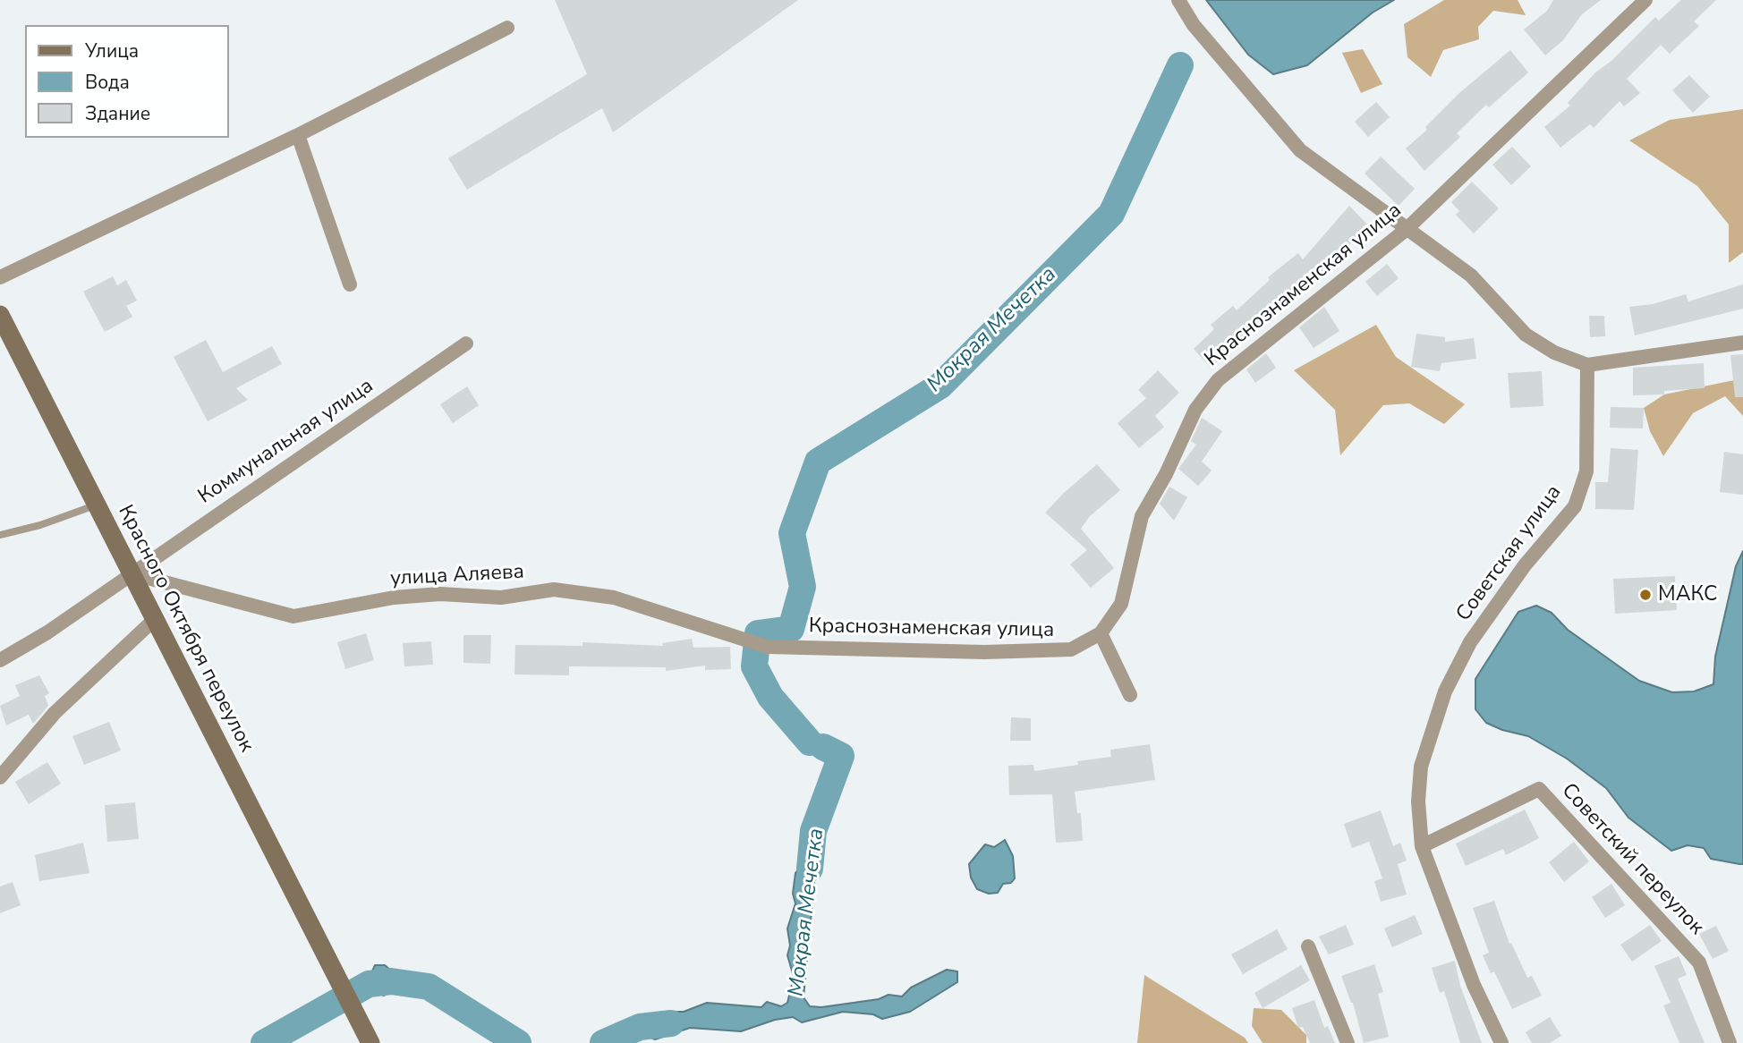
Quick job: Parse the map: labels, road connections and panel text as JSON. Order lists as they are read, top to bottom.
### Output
{
  "streets": {
    "street": [
      "Краснознаменская улица",
      "Коммунальная улица",
      "Советская улица",
      "улица Аляева",
      "Красного Октября переулок",
      "Советский переулок"
    ]
  },
  "crossings": [
    ["Краснознаменская улица", "улица Аляева"],
    ["Коммунальная улица", "улица Аляева"],
    ["Коммунальная улица", "Красного Октября переулок"],
    ["Советская улица", "Советский переулок"],
    ["улица Аляева", "Красного Октября переулок"]
  ],
  "water": ["Мокрая Мечетка"],
  "places": ["МАКС"],
  "legend": ["Улица", "Вода", "Здание"]
}
